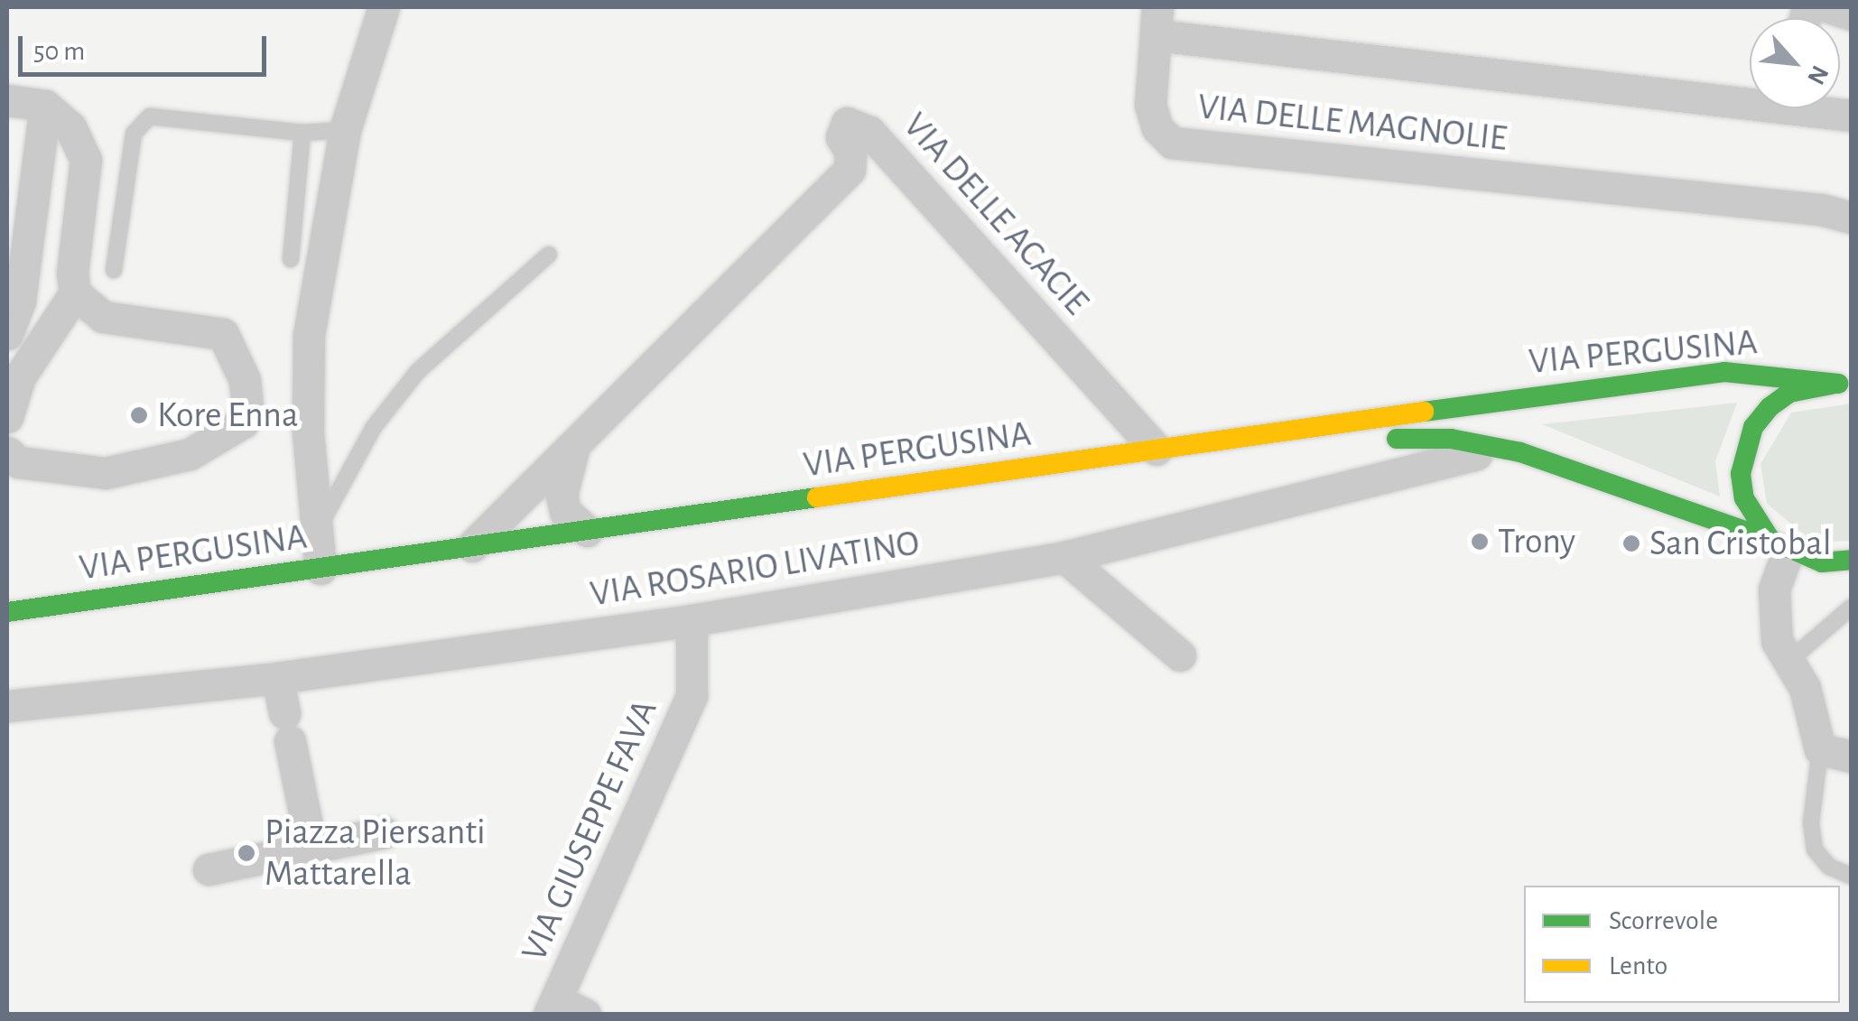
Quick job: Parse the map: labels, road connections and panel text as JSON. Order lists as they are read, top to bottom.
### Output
{
  "streets": {
    "main road": ["VIA PERGUSINA"],
    "street": [
      "VIA DELLE MAGNOLIE",
      "VIA DELLE ACACIE",
      "VIA ROSARIO LIVATINO",
      "VIA GIUSEPPE FAVA"
    ]
  },
  "crossings": [
    ["VIA DELLE ACACIE", "VIA PERGUSINA"],
    ["VIA ROSARIO LIVATINO", "VIA GIUSEPPE FAVA"]
  ],
  "places": [
    "Kore Enna",
    "Trony",
    "San Cristobal",
    "Piazza Piersanti Mattarella"
  ],
  "legend": ["Scorrevole", "Lento"],
  "scale_bar": "50 m",
  "north": "bottom right"
}
